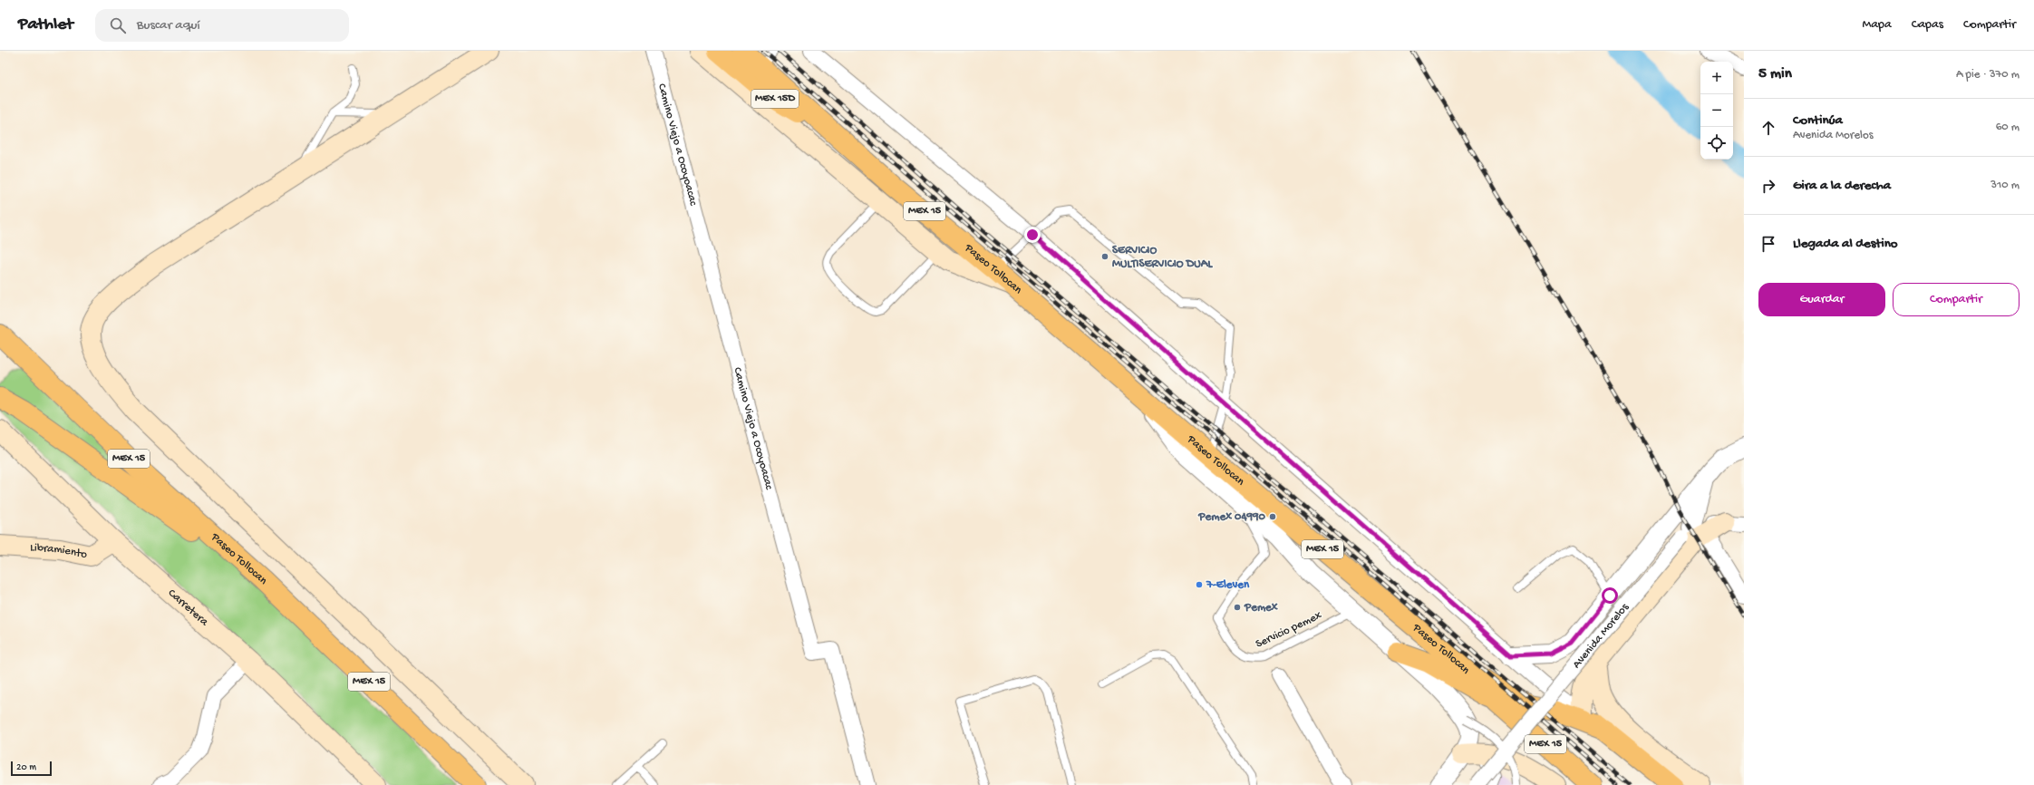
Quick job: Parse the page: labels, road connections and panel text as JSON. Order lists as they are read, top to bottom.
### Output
{
  "streets": {
    "highway": ["MEX 15D", "MEX 15", "Paseo Tollocan"],
    "main road": ["Libramiento", "Carretera"],
    "street": ["Camino Viejo a Ocoyoacac", "Avenida Morelos"],
    "lane": ["Servicio pemex"]
  },
  "crossings": [
    ["MEX 15D", "MEX 15"],
    ["MEX 15D", "Paseo Tollocan"],
    ["MEX 15", "Paseo Tollocan"],
    ["Libramiento", "Carretera"]
  ],
  "places": [
    "SERVICIO MULTISERVICIO DUAL",
    "Pemex 04990",
    "7-Eleven",
    "Pemex"
  ],
  "scale_bar": "20 m",
  "page": {
    "header": "Pathlet",
    "search": "Buscar aquí",
    "nav": ["Mapa", "Capas", "Compartir"],
    "heading": ["5 min", "A pie · 370 m"],
    "map_buttons": ["+", "−"],
    "list": [
      ["Continúa", "Avenida Morelos", "60 m"],
      ["Gira a la derecha", "310 m"],
      "Llegada al destino"
    ],
    "buttons": ["Guardar", "Compartir"],
    "scale": "20 m"
  }
}
